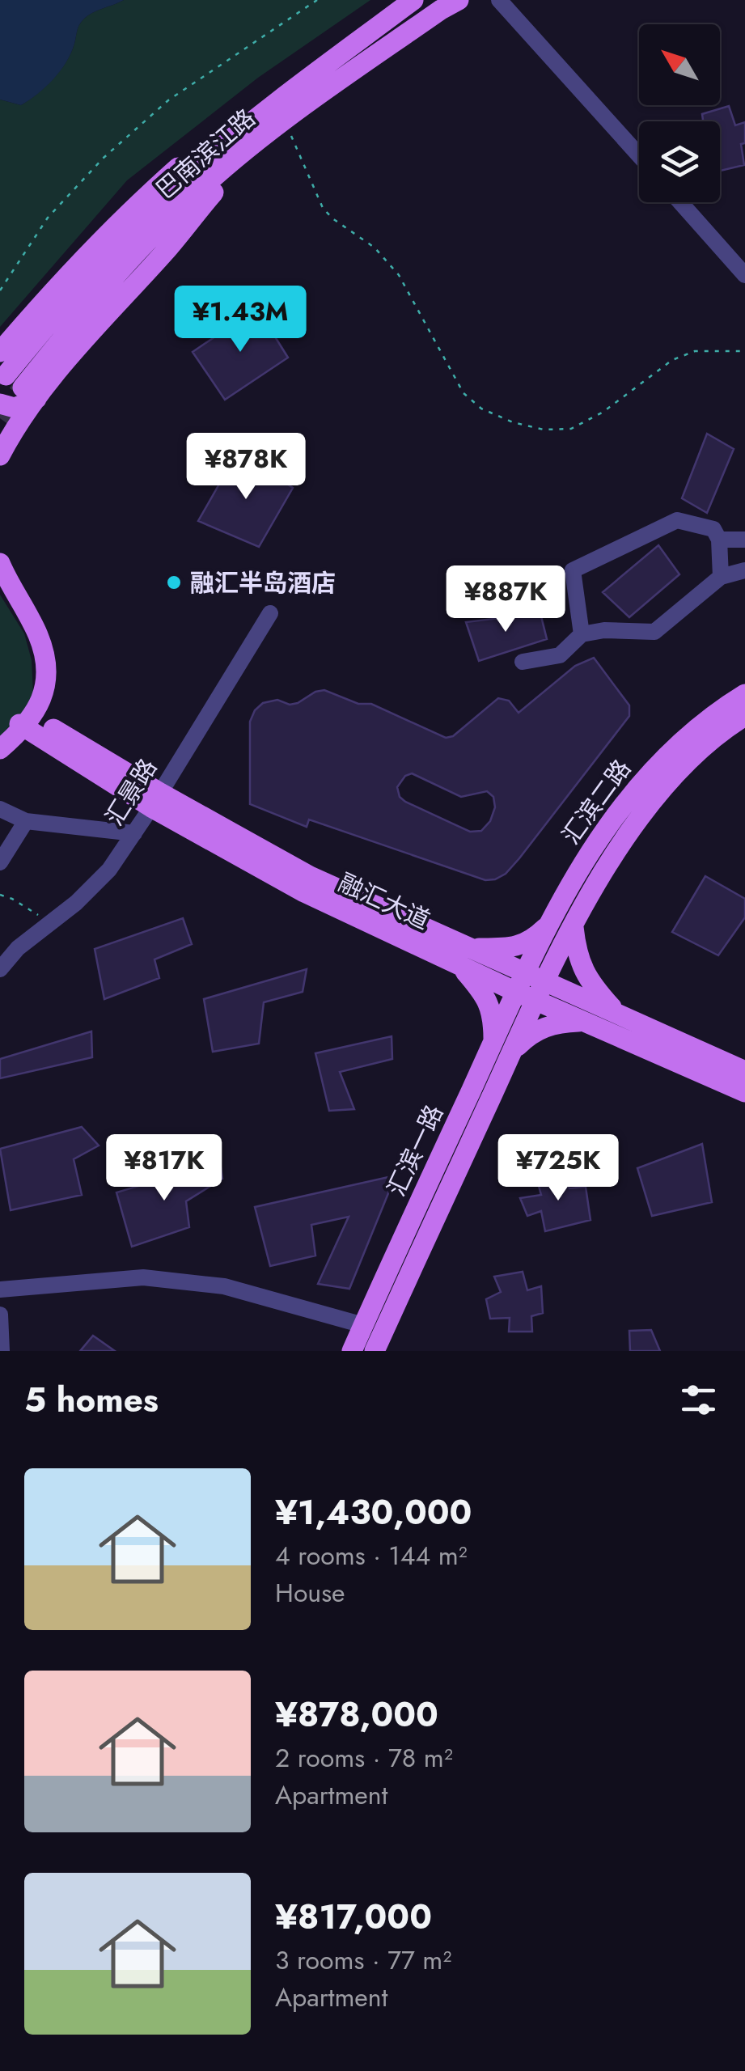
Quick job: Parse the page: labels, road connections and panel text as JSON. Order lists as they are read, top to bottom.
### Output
{
  "streets": {
    "main road": [
      "巴南滨江路",
      "汇滨二路",
      "融汇大道",
      "汇滨一路"
    ],
    "street": ["汇景路"]
  },
  "crossings": [
    ["汇景路", "融汇大道"],
    ["汇滨二路", "融汇大道"],
    ["汇滨二路", "汇滨一路"],
    ["融汇大道", "汇滨一路"]
  ],
  "places": ["融汇半岛酒店"],
  "north": "top left",
  "page": {
    "price": [
      "¥1.43M",
      "¥878K",
      "¥887K",
      "¥817K",
      "¥725K"
    ],
    "heading": "5 homes",
    "list": [
      {
        "name": "¥1,430,000",
        "note": "4 rooms · 144 m² · House"
      },
      {
        "name": "¥878,000",
        "note": "2 rooms · 78 m² · Apartment"
      },
      {
        "name": "¥817,000",
        "note": "3 rooms · 77 m² · Apartment"
      }
    ]
  }
}
